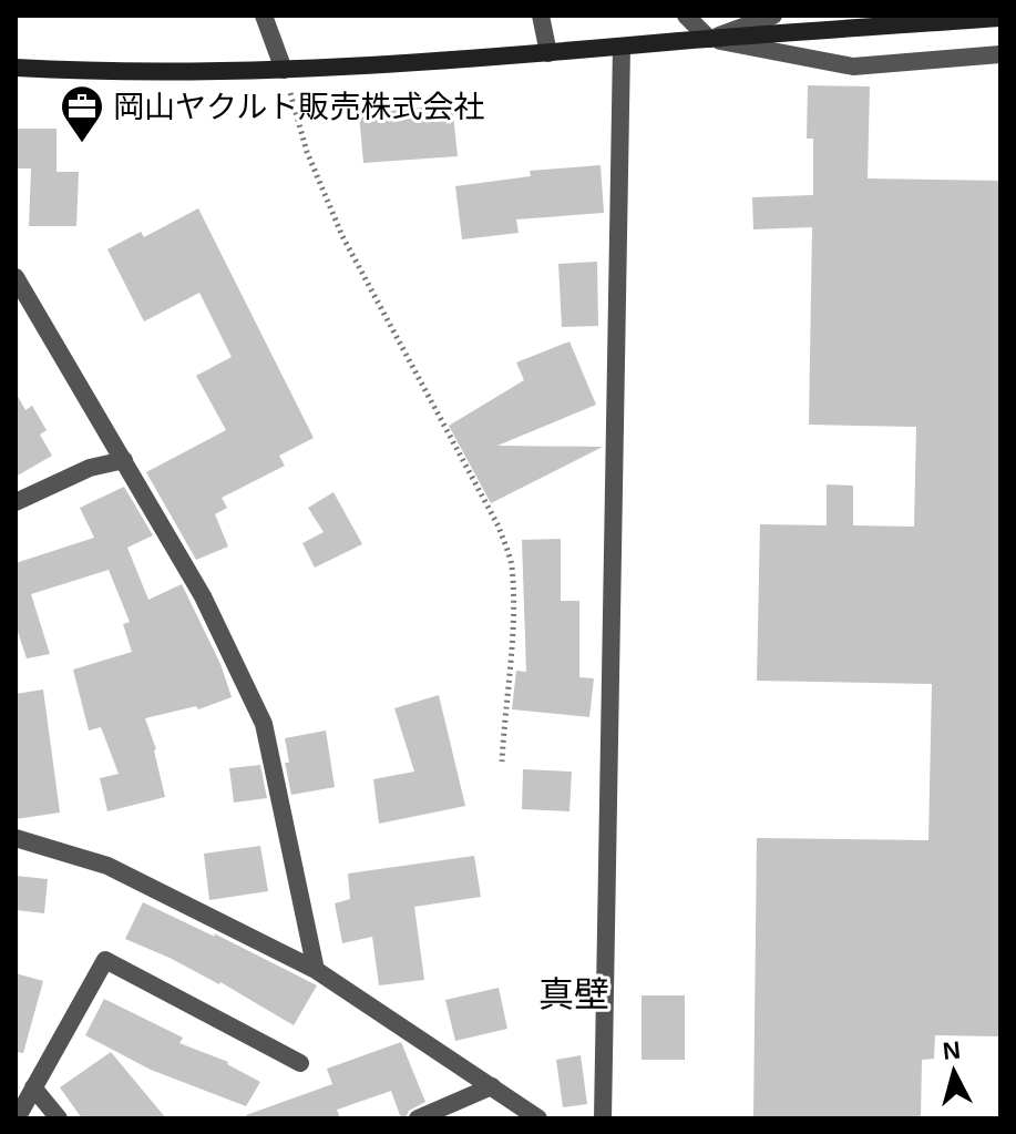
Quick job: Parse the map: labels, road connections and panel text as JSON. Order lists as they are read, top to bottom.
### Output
{
  "districts": ["真壁"],
  "places": {
    "office": ["岡山ヤクルト販売株式会社"]
  },
  "north": "top"
}
